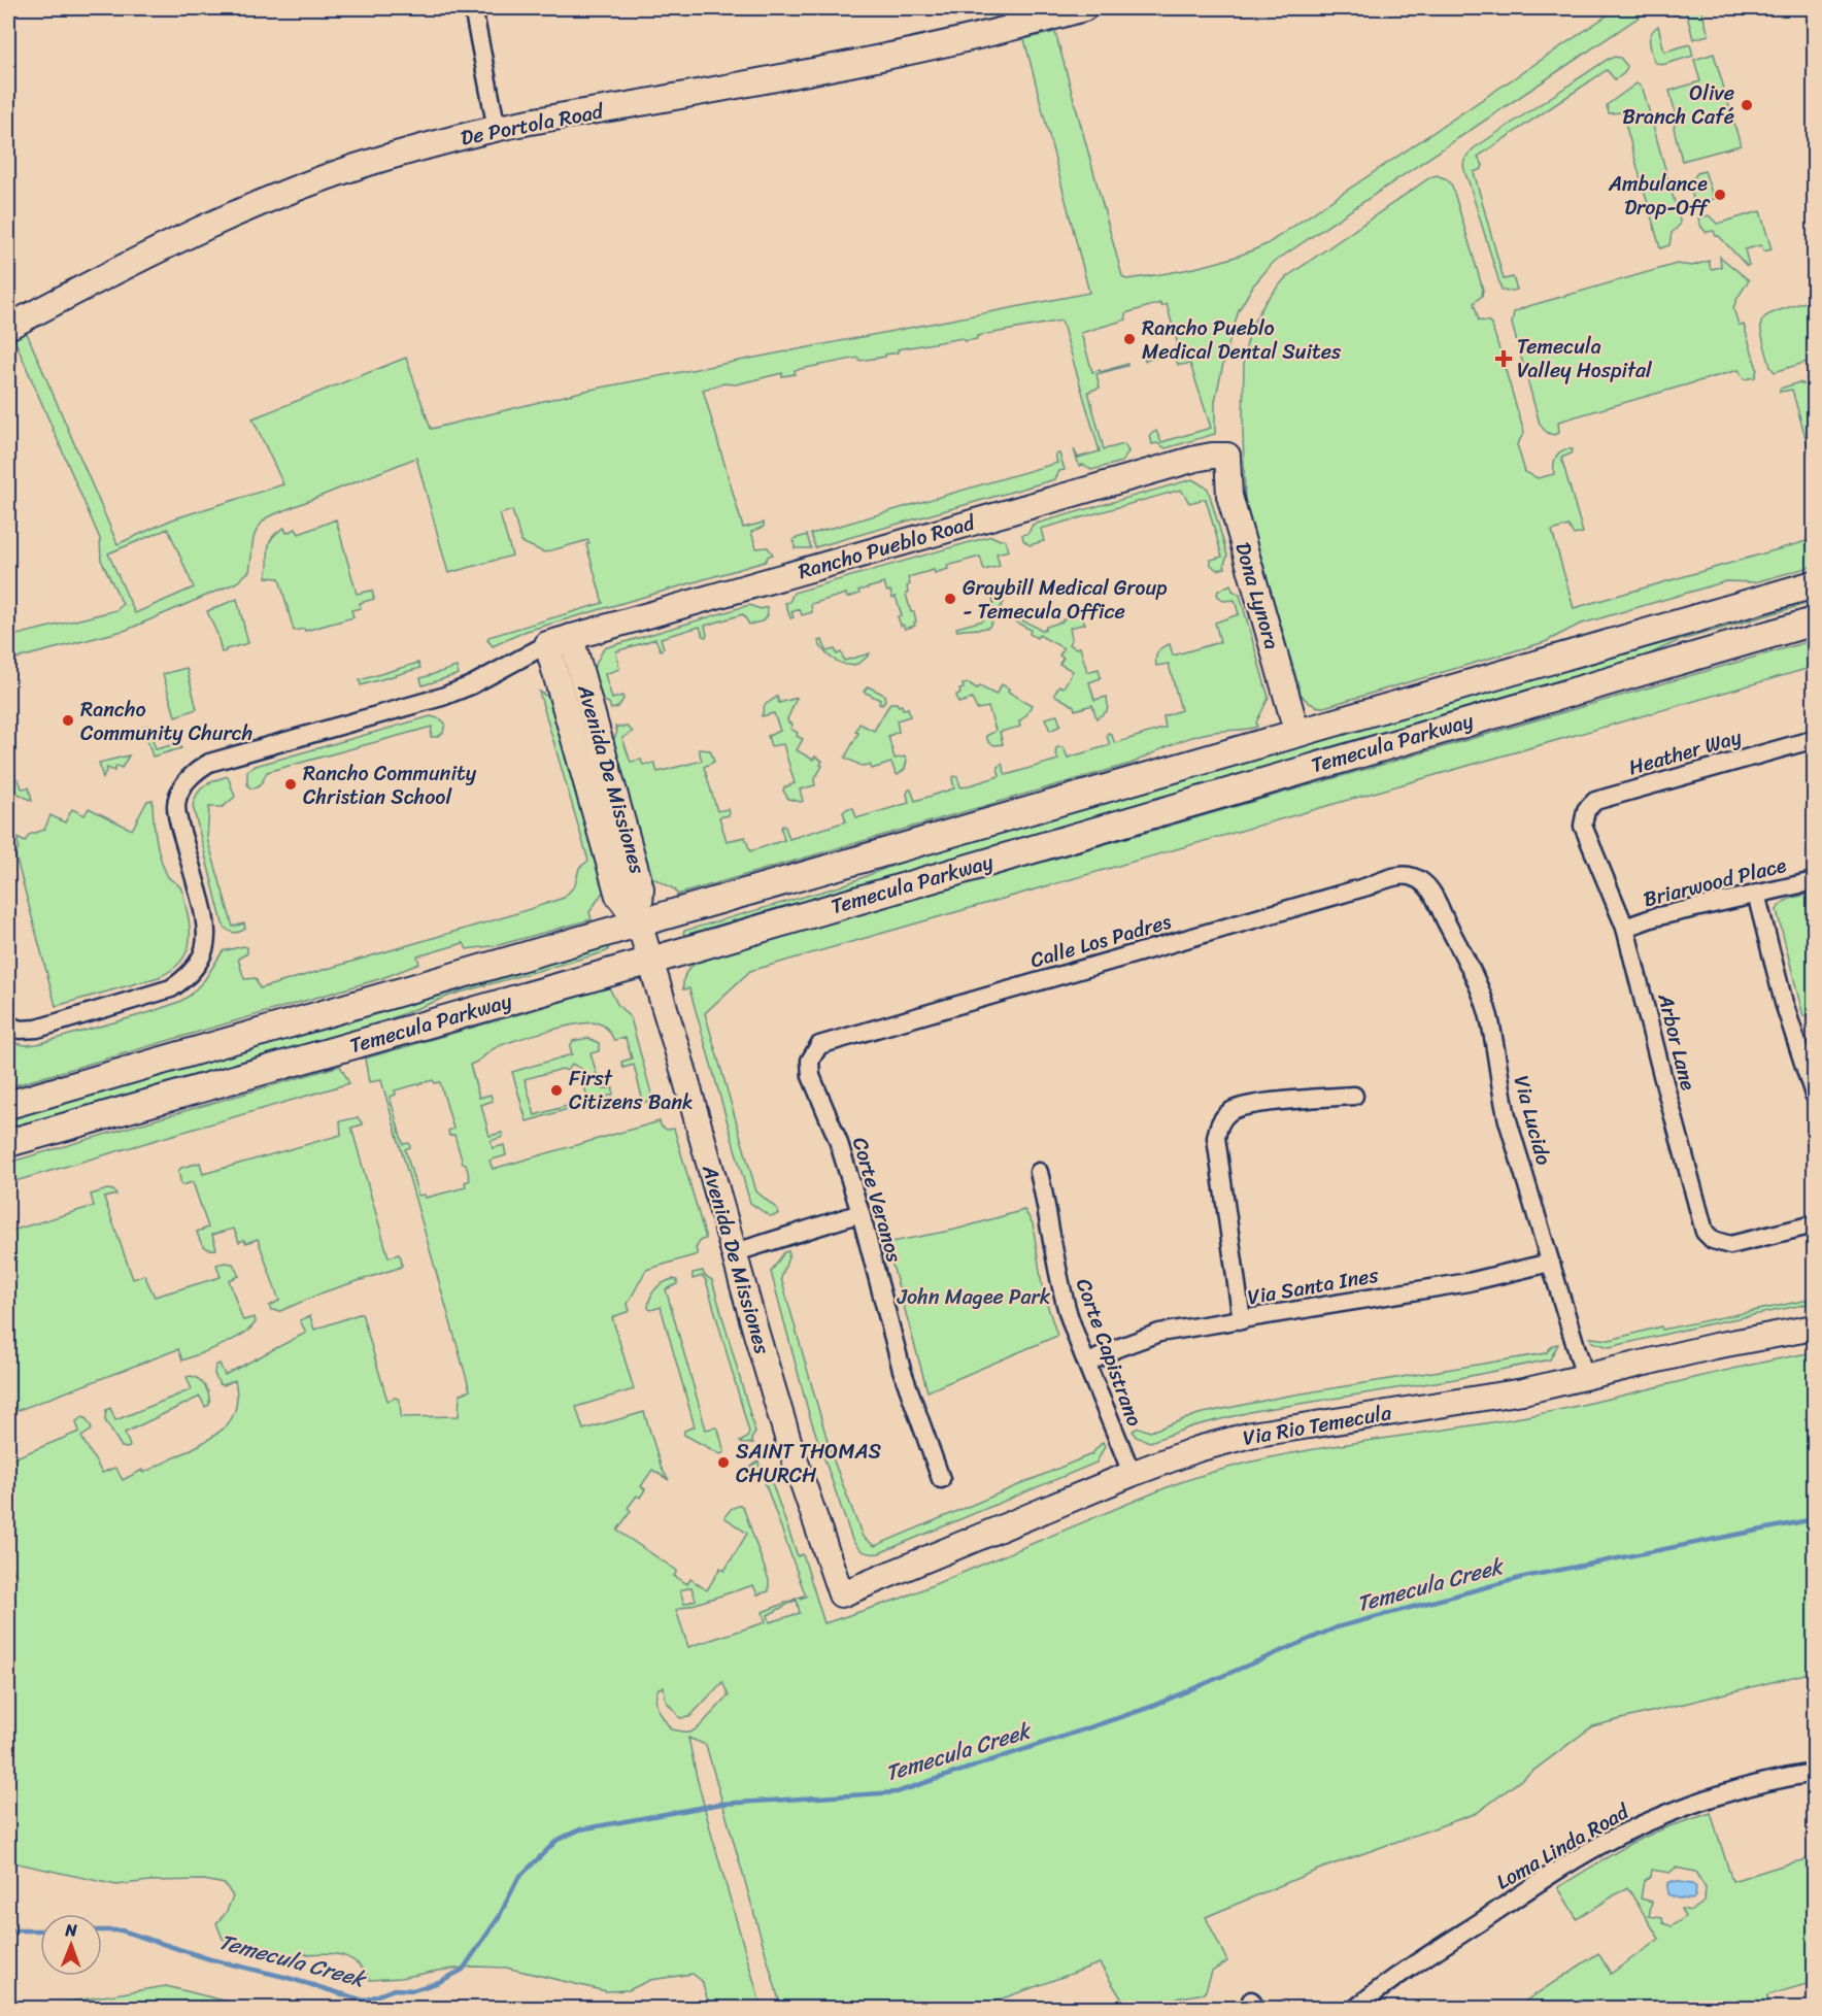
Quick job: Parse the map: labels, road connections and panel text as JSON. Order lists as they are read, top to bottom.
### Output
{
  "streets": {
    "main road": ["Temecula Parkway"],
    "street": [
      "De Portola Road",
      "Rancho Pueblo Road",
      "Dona Lynora",
      "Heather Way",
      "Avenida De Missiones",
      "Briarwood Place",
      "Calle Los Padres",
      "Arbor Lane",
      "Via Lucido",
      "Corte Veranos",
      "Via Santa Ines",
      "Corte Capistrano",
      "Via Rio Temecula",
      "Loma Linda Road"
    ]
  },
  "crossings": [
    ["Rancho Pueblo Road", "Dona Lynora"],
    ["Rancho Pueblo Road", "Avenida De Missiones"],
    ["Dona Lynora", "Temecula Parkway"],
    ["Temecula Parkway", "Avenida De Missiones"],
    ["Heather Way", "Arbor Lane"],
    ["Avenida De Missiones", "Via Rio Temecula"],
    ["Briarwood Place", "Arbor Lane"],
    ["Calle Los Padres", "Via Lucido"],
    ["Calle Los Padres", "Corte Veranos"],
    ["Via Lucido", "Via Santa Ines"],
    ["Via Lucido", "Via Rio Temecula"],
    ["Via Santa Ines", "Corte Capistrano"],
    ["Corte Capistrano", "Via Rio Temecula"]
  ],
  "water": ["Temecula Creek"],
  "parks": ["John Magee Park"],
  "places": {
    "other": [
      "Olive Branch Café",
      "Ambulance Drop-Off",
      "Rancho Pueblo Medical Dental Suites",
      "Graybill Medical Group - Temecula Office",
      "Rancho Community Church",
      "Rancho Community Christian School",
      "First Citizens Bank",
      "SAINT THOMAS CHURCH"
    ],
    "health": ["Temecula Valley Hospital"]
  },
  "north": "top"
}
